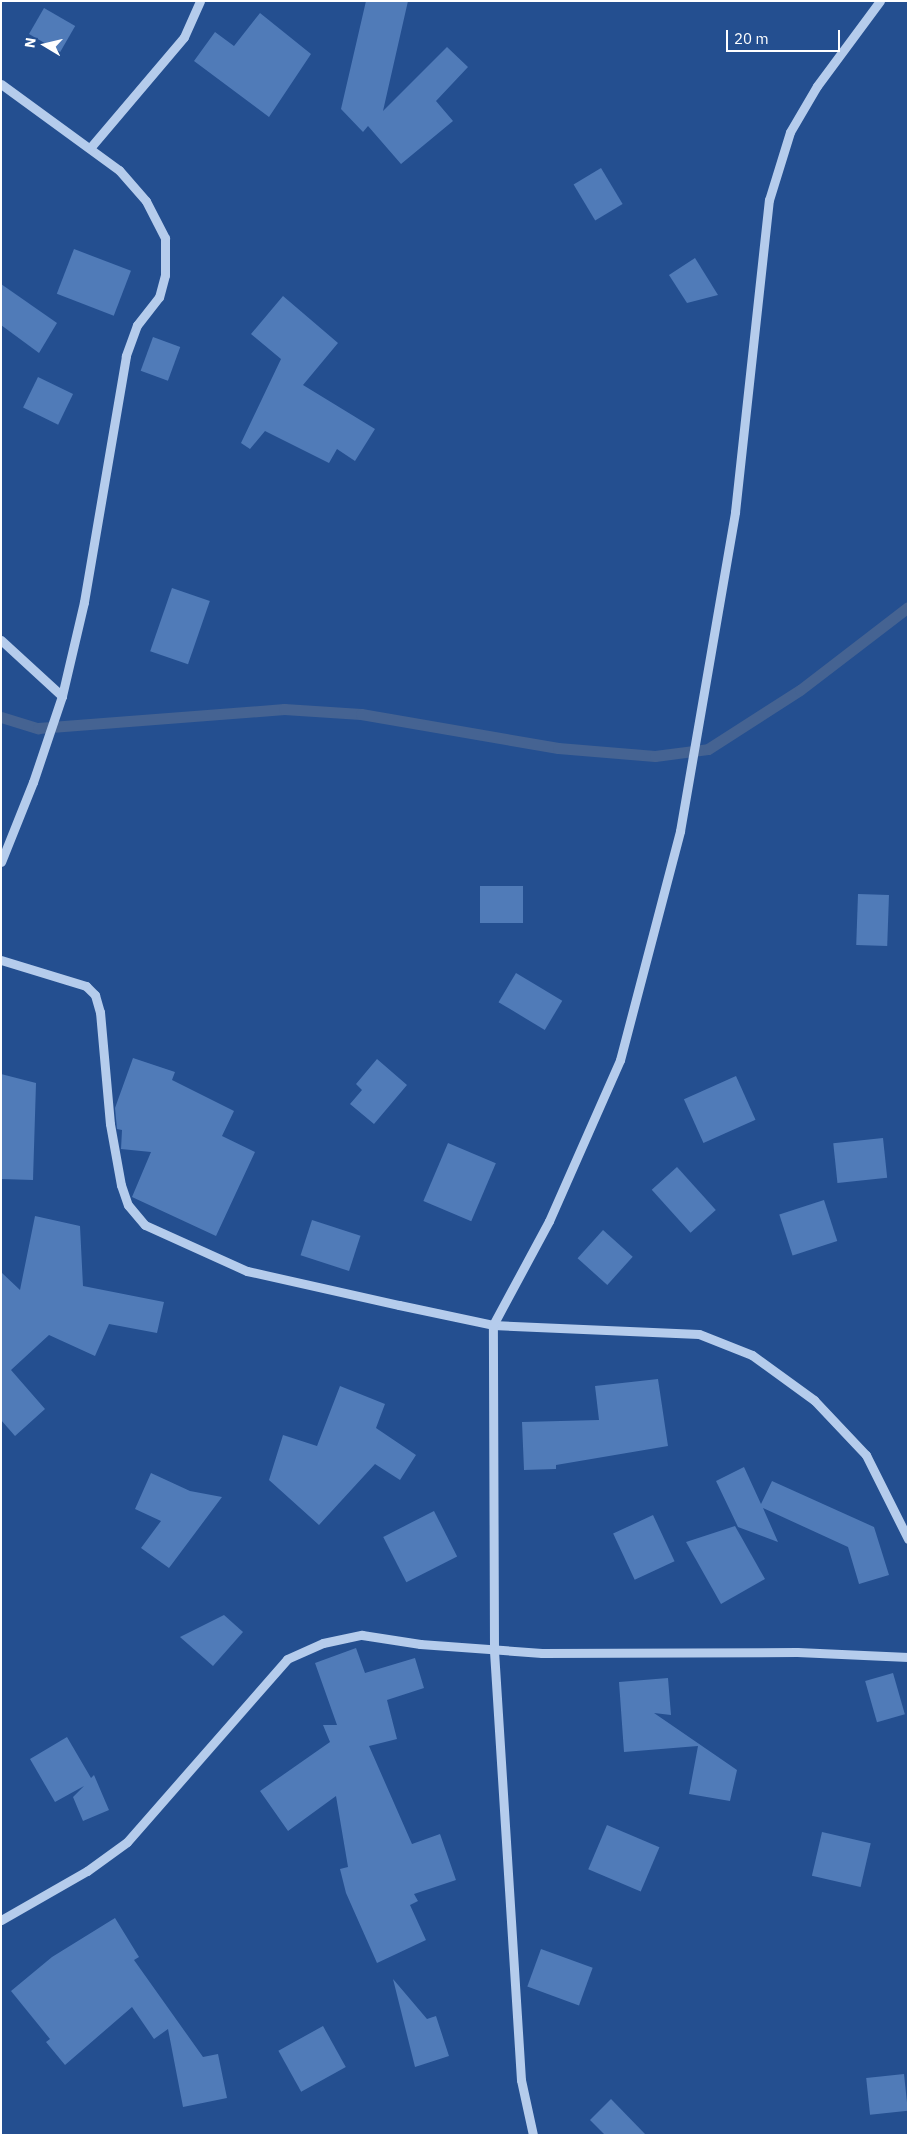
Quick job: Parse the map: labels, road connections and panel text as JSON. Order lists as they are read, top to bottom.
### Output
{
  "scale_bar": "20 m",
  "north": "left"
}
